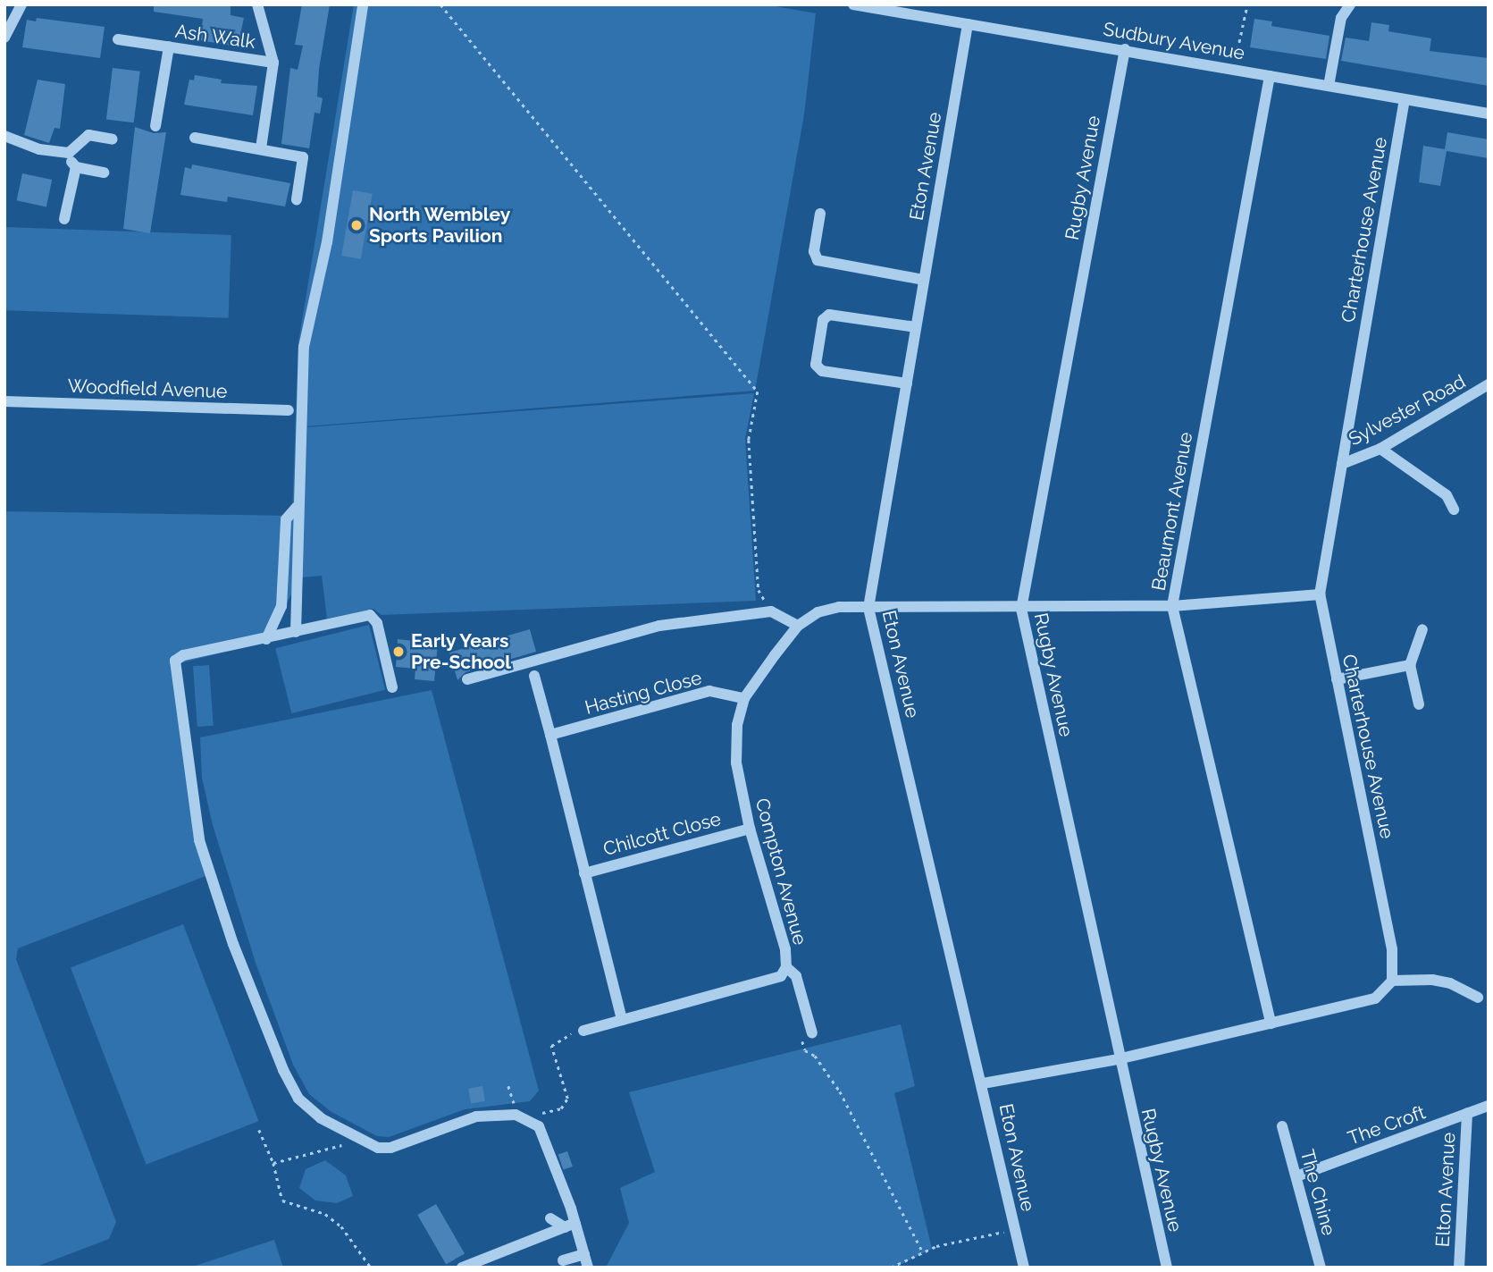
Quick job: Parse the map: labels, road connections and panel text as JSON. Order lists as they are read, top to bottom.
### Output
{
  "streets": {
    "street": [
      "Ash Walk",
      "Sudbury Avenue",
      "Eton Avenue",
      "Rugby Avenue",
      "Charterhouse Avenue",
      "Woodfield Avenue",
      "Sylvester Road",
      "Beaumont Avenue",
      "Hasting Close",
      "Chilcott Close",
      "Compton Avenue",
      "The Croft",
      "Elton Avenue",
      "The Chine"
    ]
  },
  "crossings": [
    ["Sudbury Avenue", "Eton Avenue"],
    ["Sudbury Avenue", "Rugby Avenue"],
    ["Sudbury Avenue", "Charterhouse Avenue"],
    ["Sudbury Avenue", "Beaumont Avenue"],
    ["Charterhouse Avenue", "Sylvester Road"],
    ["Hasting Close", "Chilcott Close"],
    ["Hasting Close", "Compton Avenue"],
    ["Chilcott Close", "Compton Avenue"],
    ["The Croft", "Elton Avenue"],
    ["The Croft", "The Chine"]
  ],
  "places": ["North Wembley Sports Pavilion", "Early Years Pre-School"]
}
